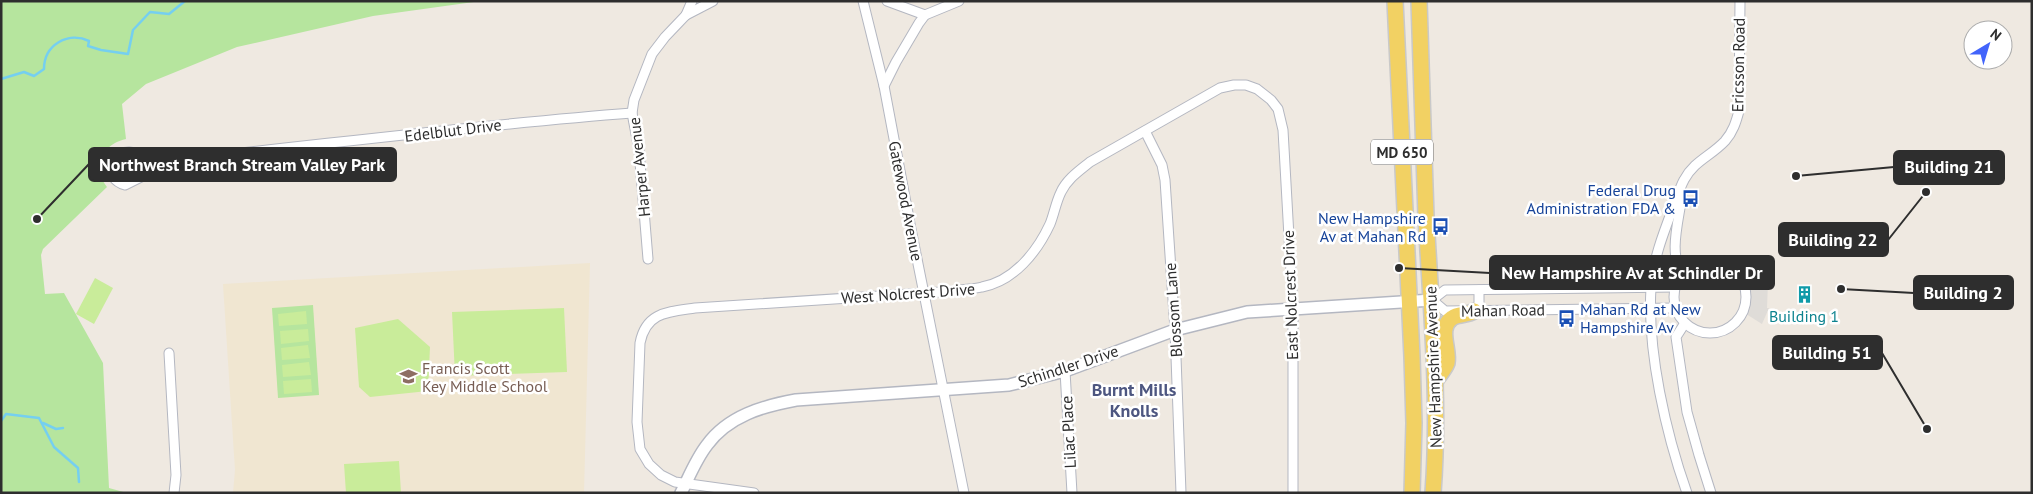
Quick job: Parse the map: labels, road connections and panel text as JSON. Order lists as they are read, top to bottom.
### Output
{
  "streets": {
    "main road": ["MD 650", "New Hampshire Avenue"],
    "street": [
      "Ericsson Road",
      "Edelblut Drive",
      "Harper Avenue",
      "Gatewood Avenue",
      "West Nolcrest Drive",
      "East Nolcrest Drive",
      "Blossom Lane",
      "Mahan Road",
      "Schindler Drive",
      "Lilac Place"
    ]
  },
  "crossings": [
    ["Edelblut Drive", "Harper Avenue"],
    ["Gatewood Avenue", "West Nolcrest Drive"],
    ["Gatewood Avenue", "Schindler Drive"],
    ["West Nolcrest Drive", "East Nolcrest Drive"],
    ["West Nolcrest Drive", "Blossom Lane"],
    ["West Nolcrest Drive", "Schindler Drive"],
    ["East Nolcrest Drive", "Schindler Drive"],
    ["Blossom Lane", "Schindler Drive"],
    ["Mahan Road", "Schindler Drive"],
    ["Mahan Road", "New Hampshire Avenue"],
    ["Schindler Drive", "New Hampshire Avenue"],
    ["Schindler Drive", "Lilac Place"]
  ],
  "districts": ["Burnt Mills Knolls"],
  "places": {
    "other": [
      "Building 21",
      "Building 22",
      "Northwest Branch Stream Valley Park",
      "New Hampshire Av at Schindler Dr",
      "Building 2",
      "Building 51"
    ],
    "bus stop": ["Federal Drug Administration FDA &", "New Hampshire Av at Mahan Rd", "Mahan Rd at New Hampshire Av"],
    "building": ["Building 1"],
    "school or university": ["Francis Scott Key Middle School"]
  },
  "north": "top right"
}
